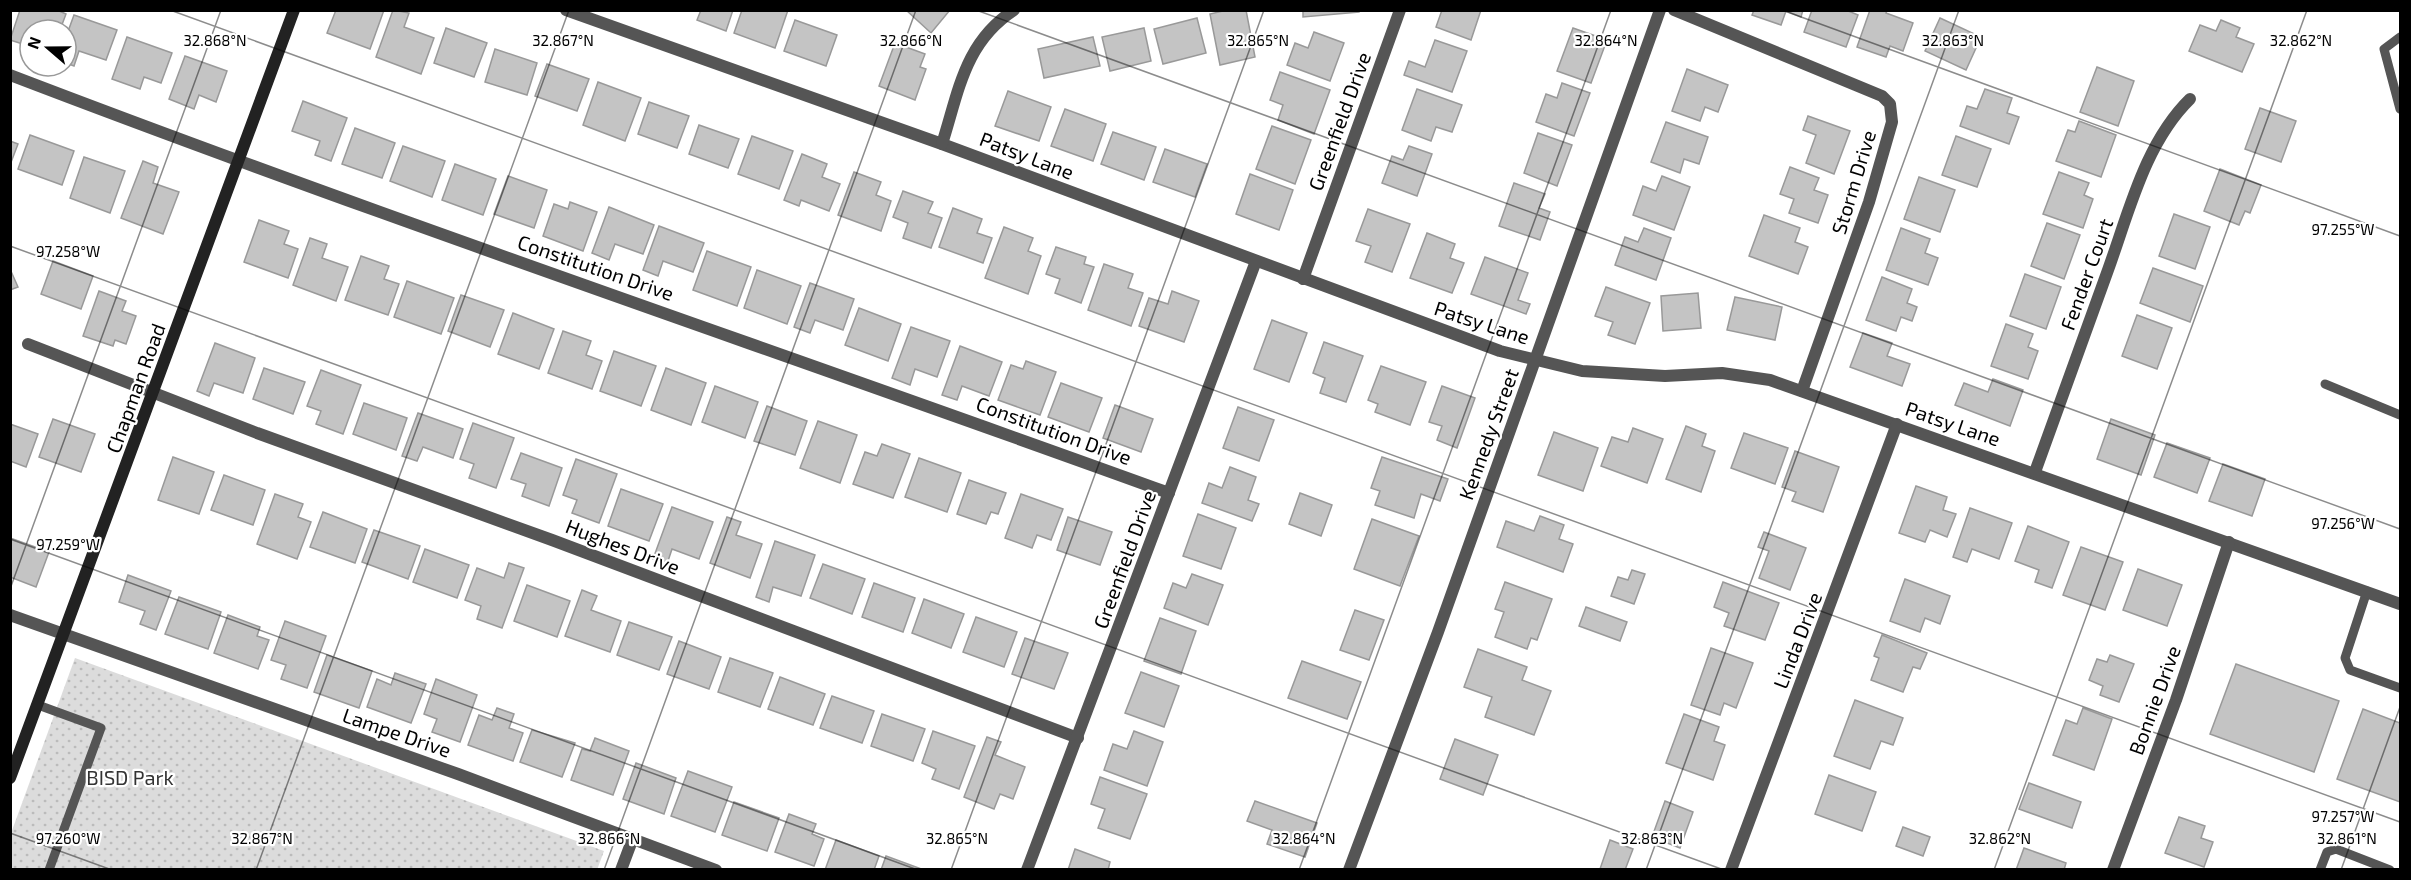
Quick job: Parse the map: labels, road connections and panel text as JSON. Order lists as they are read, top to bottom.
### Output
{
  "streets": {
    "street": [
      "Greenfield Drive",
      "Patsy Lane",
      "Storm Drive",
      "Constitution Drive",
      "Fender Court",
      "Chapman Road",
      "Kennedy Street",
      "Hughes Drive",
      "Linda Drive",
      "Bonnie Drive",
      "Lampe Drive"
    ]
  },
  "crossings": [
    ["Greenfield Drive", "Patsy Lane"],
    ["Greenfield Drive", "Constitution Drive"],
    ["Greenfield Drive", "Hughes Drive"],
    ["Patsy Lane", "Storm Drive"],
    ["Patsy Lane", "Fender Court"],
    ["Patsy Lane", "Kennedy Street"],
    ["Patsy Lane", "Linda Drive"],
    ["Patsy Lane", "Bonnie Drive"],
    ["Constitution Drive", "Chapman Road"],
    ["Chapman Road", "Hughes Drive"],
    ["Chapman Road", "Lampe Drive"]
  ],
  "parks": ["BISD Park"],
  "north": "left",
  "coordinates": [
    "32.868°N",
    "32.867°N",
    "32.864°N",
    "32.862°N",
    "32.866°N",
    "32.865°N",
    "32.863°N",
    "97.255°W",
    "97.258°W",
    "97.256°W",
    "97.259°W",
    "97.257°W",
    "97.260°W",
    "32.861°N"
  ]
}
